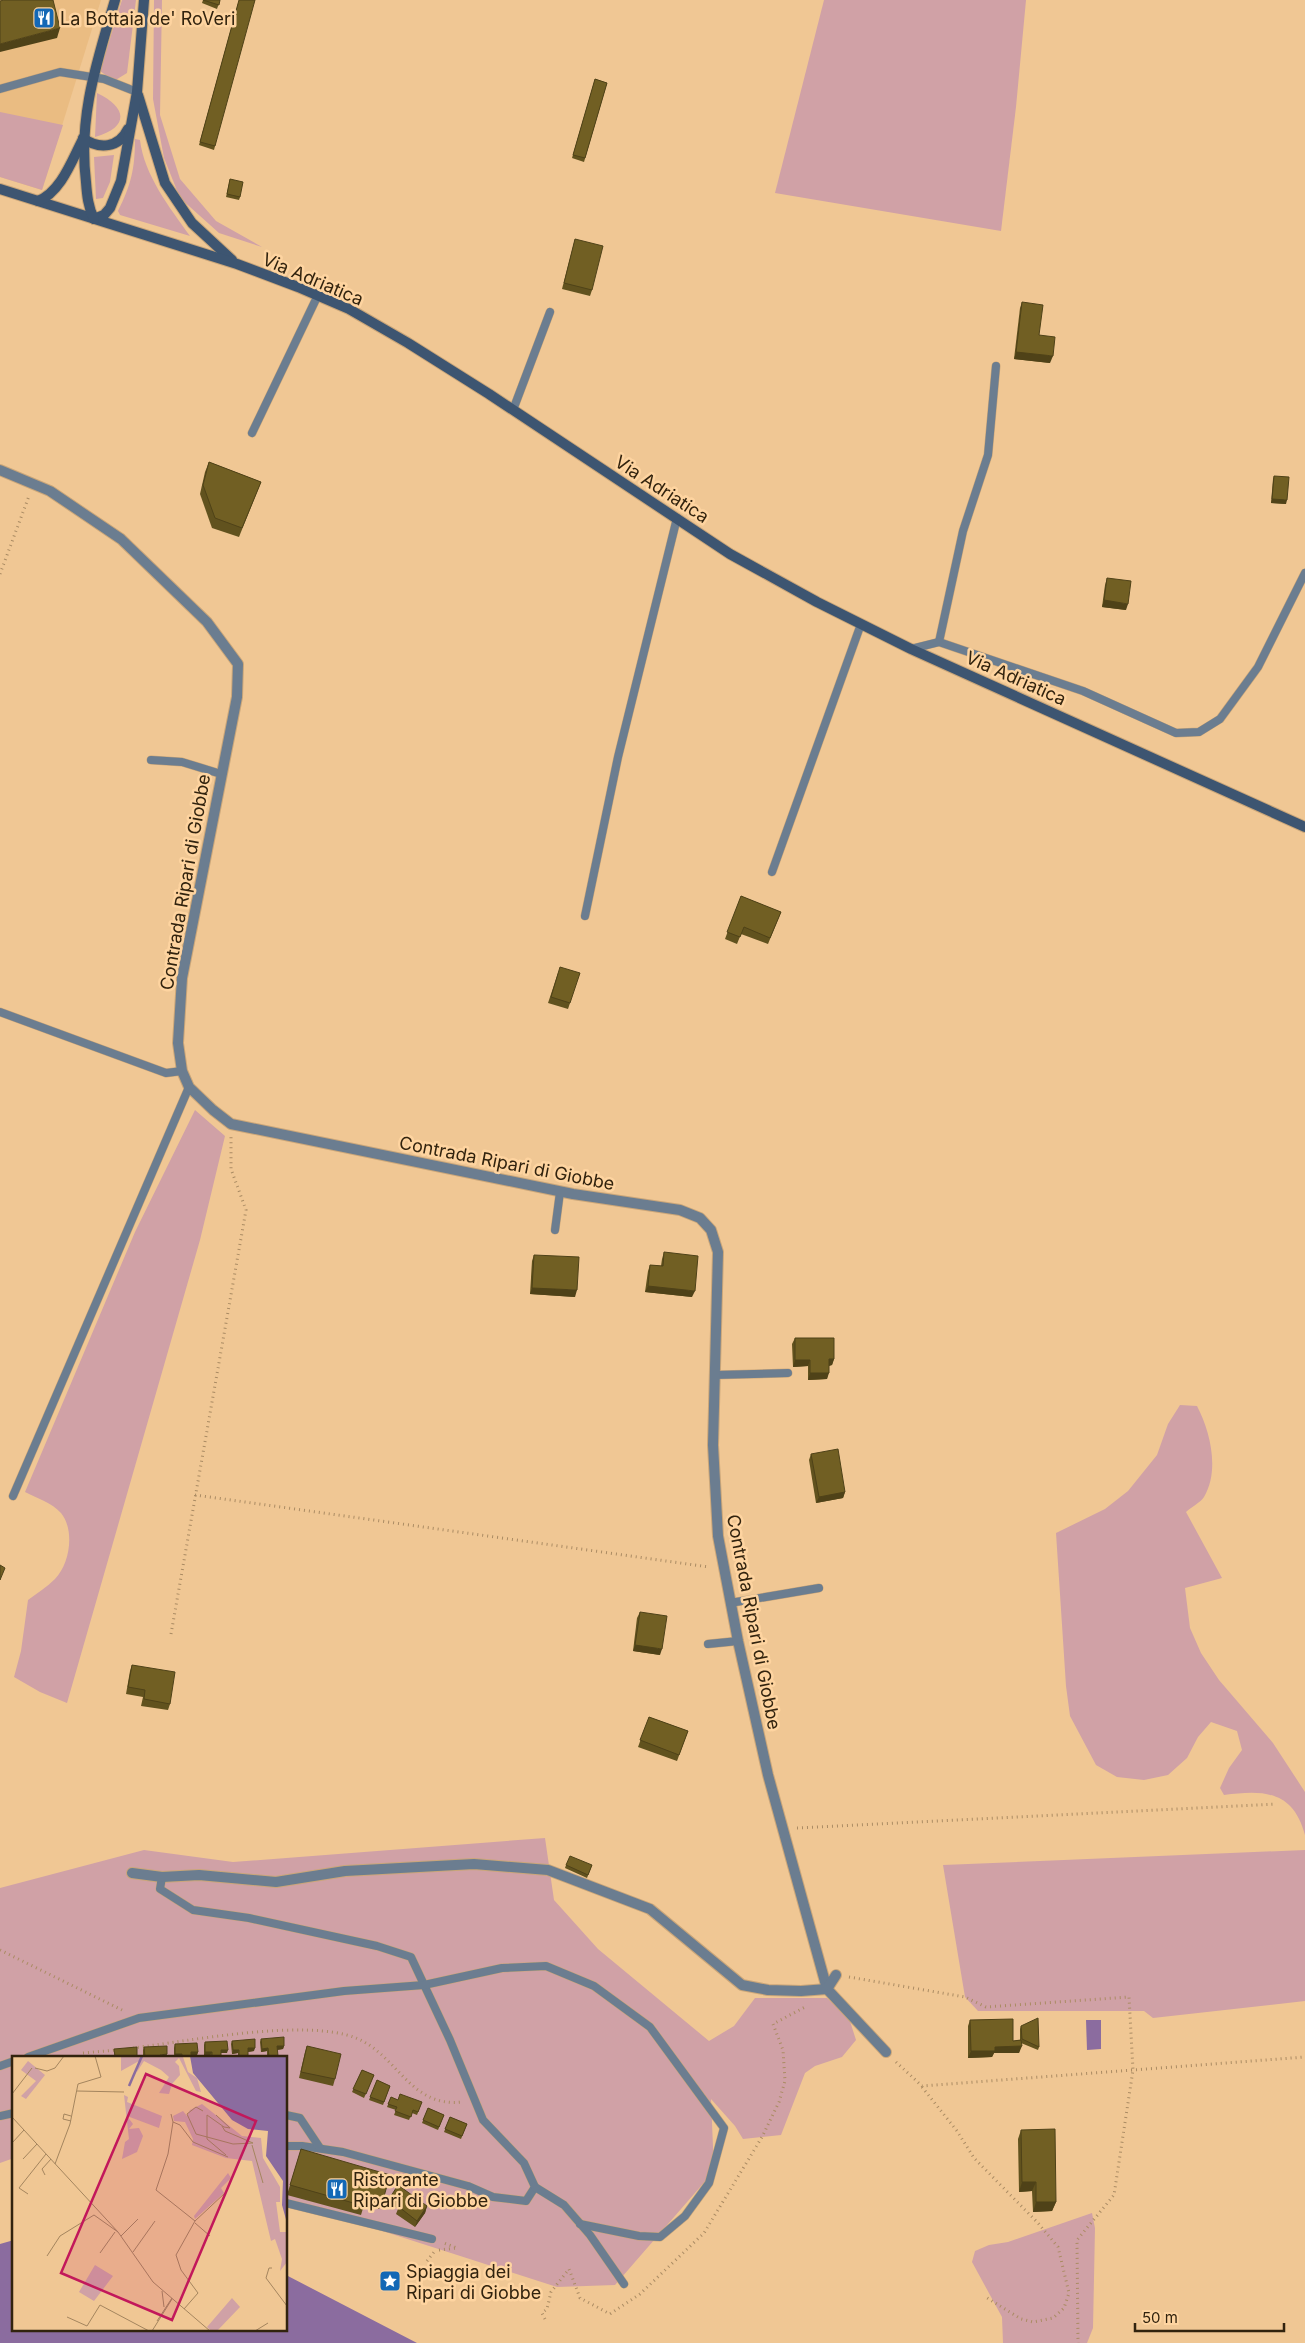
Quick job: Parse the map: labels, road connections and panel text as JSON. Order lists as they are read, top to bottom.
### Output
{
  "streets": {
    "main road": ["Via Adriatica"],
    "street": ["Contrada Ripari di Giobbe"]
  },
  "places": {
    "restaurant": ["La Bottaia de' RoVeri", "Ristorante Ripari di Giobbe"],
    "place": ["Spiaggia dei Ripari di Giobbe"]
  },
  "scale_bar": "50 m"
}
